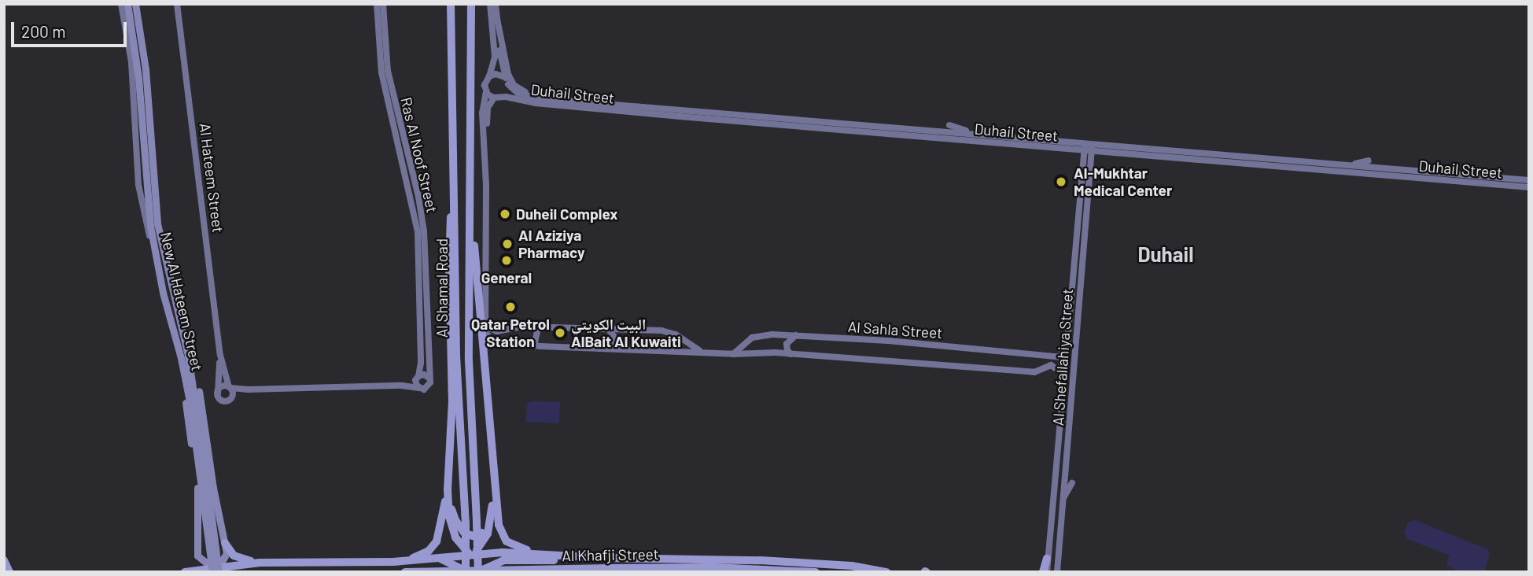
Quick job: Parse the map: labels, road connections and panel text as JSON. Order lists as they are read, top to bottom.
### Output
{
  "streets": {
    "highway": ["Al Shamal Road", "Al Khafji Street"],
    "main road": ["New Al Hateem Street"],
    "street": [
      "Duhail Street",
      "Ras Al Noof Street",
      "Al Hateem Street",
      "Al Sahla Street",
      "Al Shefallahiya Street"
    ]
  },
  "crossings": [
    ["Duhail Street", "Al Shefallahiya Street"],
    ["Al Sahla Street", "Al Shefallahiya Street"]
  ],
  "districts": ["Duhail"],
  "places": [
    "Al-Mukhtar Medical Center",
    "Duheil Complex",
    "Al Aziziya Pharmacy",
    "General",
    "Qatar Petrol Station",
    "البيت الكويتي AlBait Al Kuwaiti"
  ],
  "scale_bar": "200 m"
}
